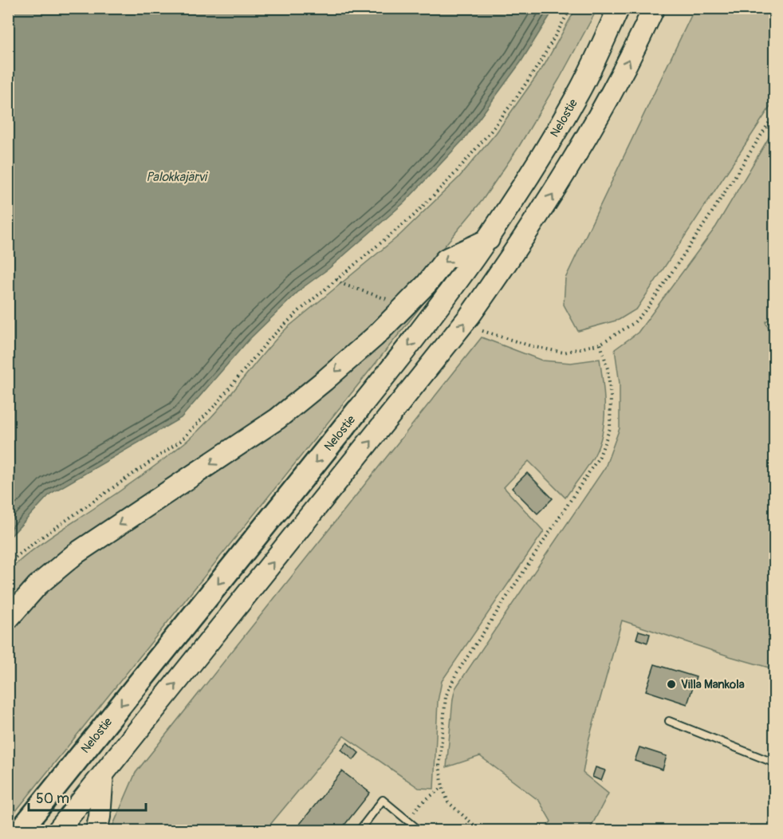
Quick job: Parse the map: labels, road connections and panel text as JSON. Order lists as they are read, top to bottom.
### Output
{
  "streets": {
    "highway": ["Nelostie"]
  },
  "water": ["Palokkajärvi"],
  "places": ["Villa Mankola"],
  "scale_bar": "50 m"
}
